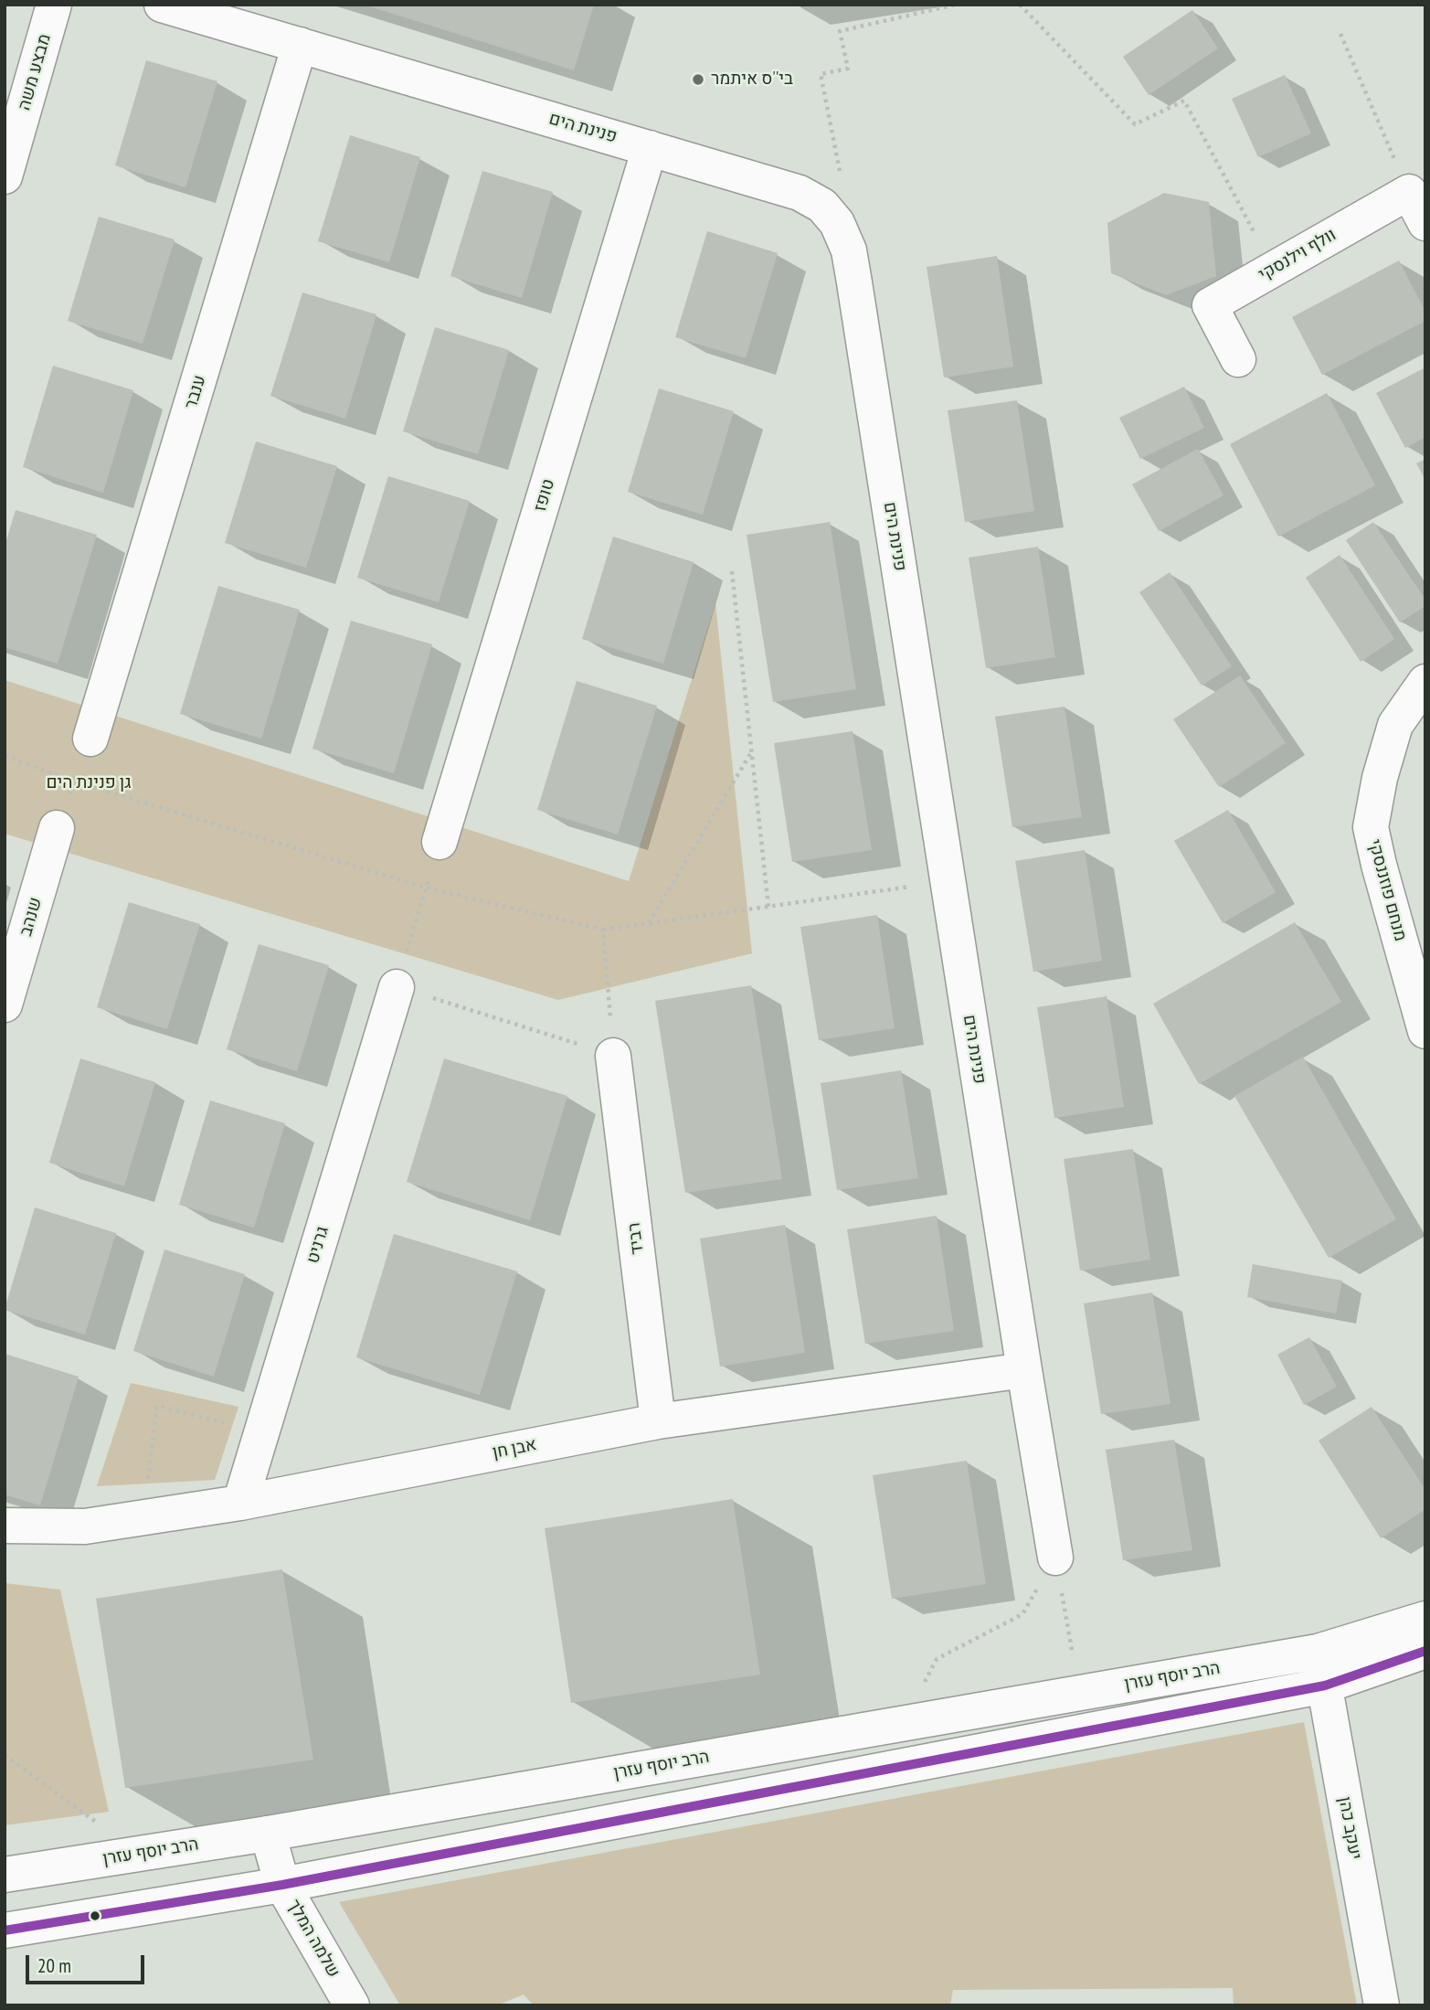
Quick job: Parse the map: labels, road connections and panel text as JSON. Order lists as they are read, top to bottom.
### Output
{
  "streets": {
    "street": [
      "מבצע משה",
      "פנינת הים",
      "וולף וילנסקי",
      "ענבר",
      "טופז",
      "מנחם פוזננסקי",
      "שנהב",
      "רביד",
      "גרניט",
      "אבן חן",
      "הרב יוסף עזרן",
      "יעקב כהן",
      "שלמה המלך"
    ]
  },
  "crossings": [
    ["פנינת הים", "ענבר"],
    ["פנינת הים", "טופז"],
    ["פנינת הים", "אבן חן"],
    ["רביד", "אבן חן"],
    ["גרניט", "אבן חן"],
    ["הרב יוסף עזרן", "יעקב כהן"],
    ["הרב יוסף עזרן", "שלמה המלך"]
  ],
  "parks": ["גן פנינת הים"],
  "places": ["בי''ס איתמר"],
  "scale_bar": "20 m"
}
